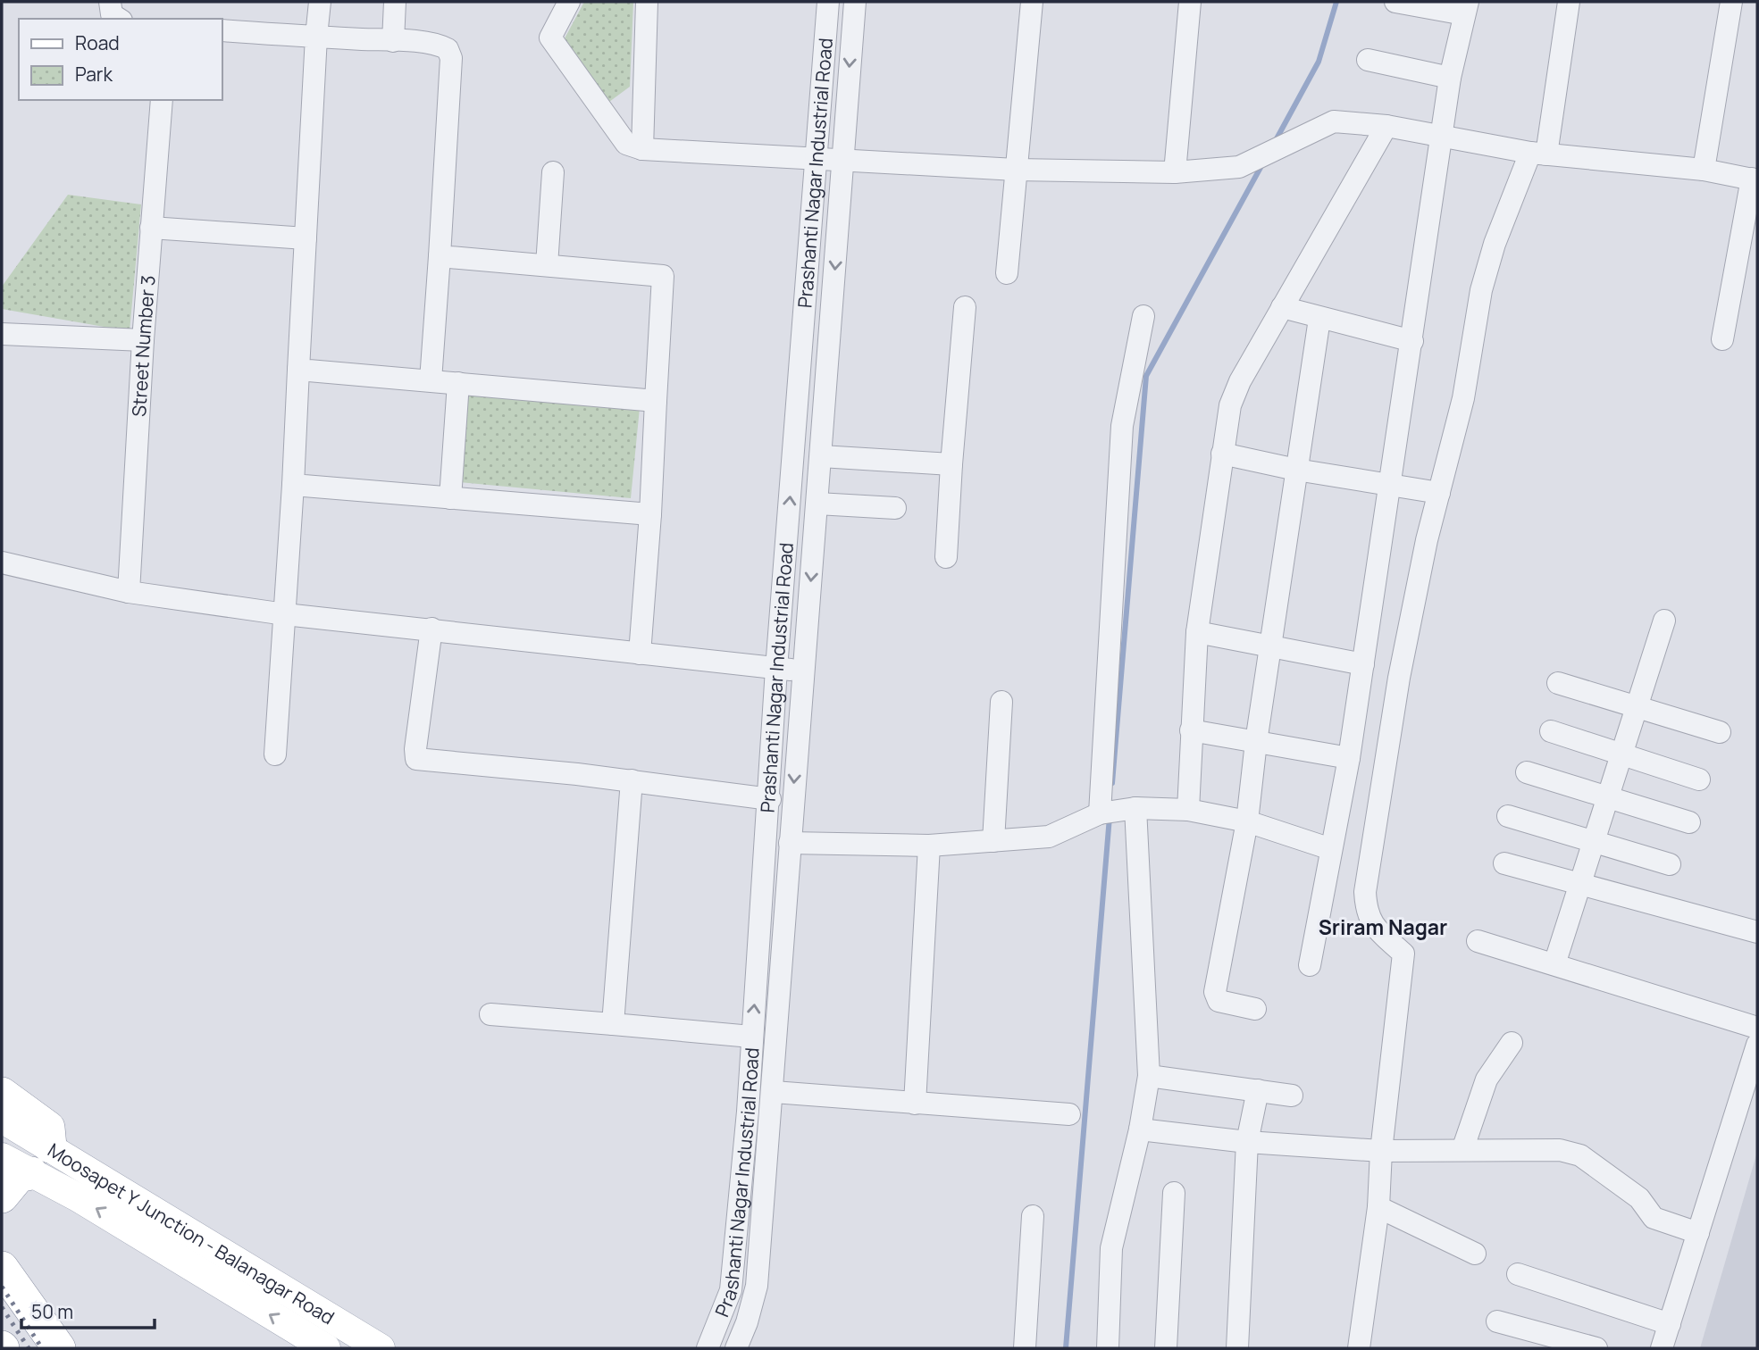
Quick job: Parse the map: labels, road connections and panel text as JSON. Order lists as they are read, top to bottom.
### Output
{
  "streets": {
    "main road": ["Moosapet Y Junction - Balanagar Road"],
    "street": ["Prashanti Nagar Industrial Road", "Street Number 3"]
  },
  "districts": ["Sriram Nagar"],
  "legend": ["Road", "Park"],
  "scale_bar": "50 m"
}
